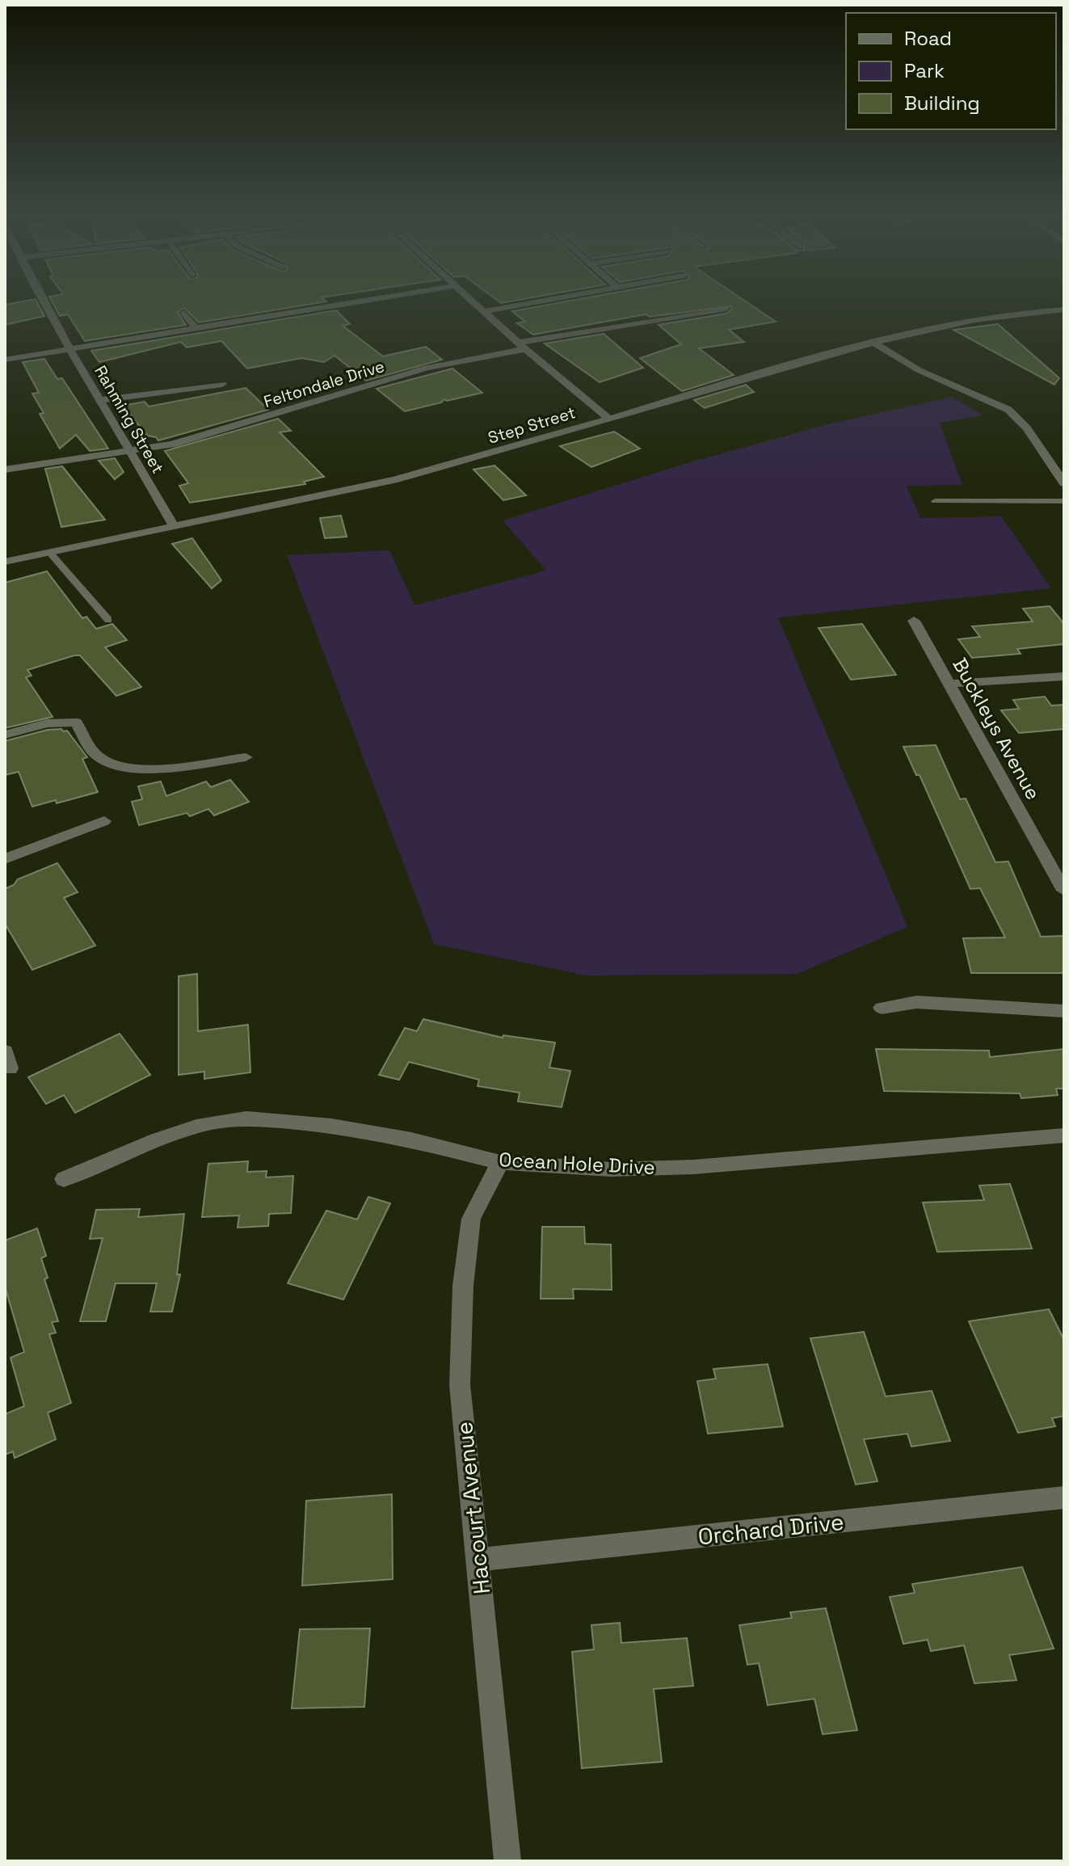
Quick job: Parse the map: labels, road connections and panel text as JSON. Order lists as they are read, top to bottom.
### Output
{
  "streets": {
    "street": [
      "Feltondale Drive",
      "Rahming Street",
      "Step Street",
      "Buckleys Avenue",
      "Ocean Hole Drive",
      "Hacourt Avenue",
      "Orchard Drive"
    ]
  },
  "crossings": [
    ["Feltondale Drive", "Rahming Street"],
    ["Rahming Street", "Step Street"],
    ["Ocean Hole Drive", "Hacourt Avenue"],
    ["Hacourt Avenue", "Orchard Drive"]
  ],
  "legend": ["Road", "Park", "Building"]
}
